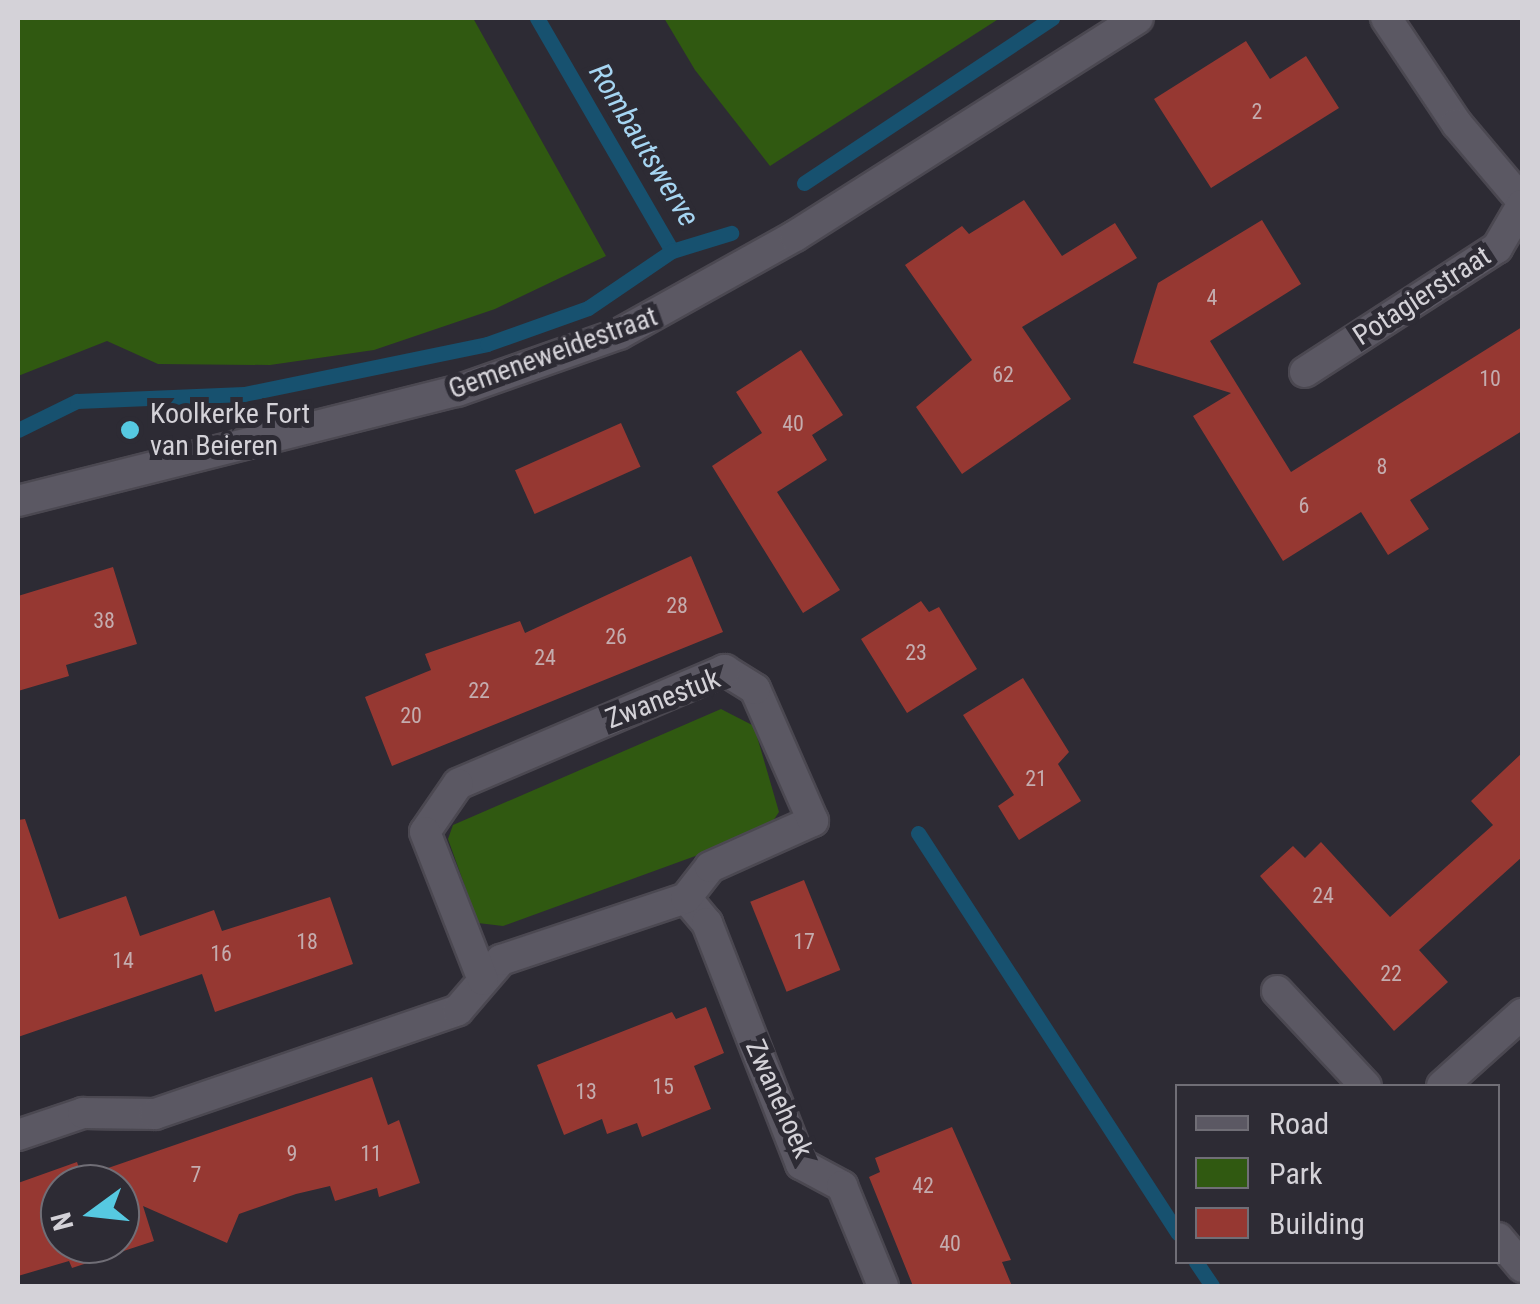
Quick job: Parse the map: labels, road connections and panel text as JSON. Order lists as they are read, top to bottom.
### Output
{
  "streets": {
    "street": [
      "Potagierstraat",
      "Gemeneweidestraat",
      "Zwanestuk",
      "Zwanehoek"
    ]
  },
  "crossings": [
    ["Zwanestuk", "Zwanehoek"]
  ],
  "water": ["Rombautswerve"],
  "places": ["Koolkerke Fort van Beieren"],
  "house_numbers": [
    "2",
    "4",
    "62",
    "10",
    "40",
    "8",
    "6",
    "28",
    "38",
    "26",
    "23",
    "24",
    "22",
    "20",
    "21",
    "24",
    "18",
    "17",
    "16",
    "14",
    "22",
    "15",
    "13",
    "9",
    "11",
    "7",
    "42",
    "40"
  ],
  "legend": ["Road", "Park", "Building"],
  "north": "left"
}
